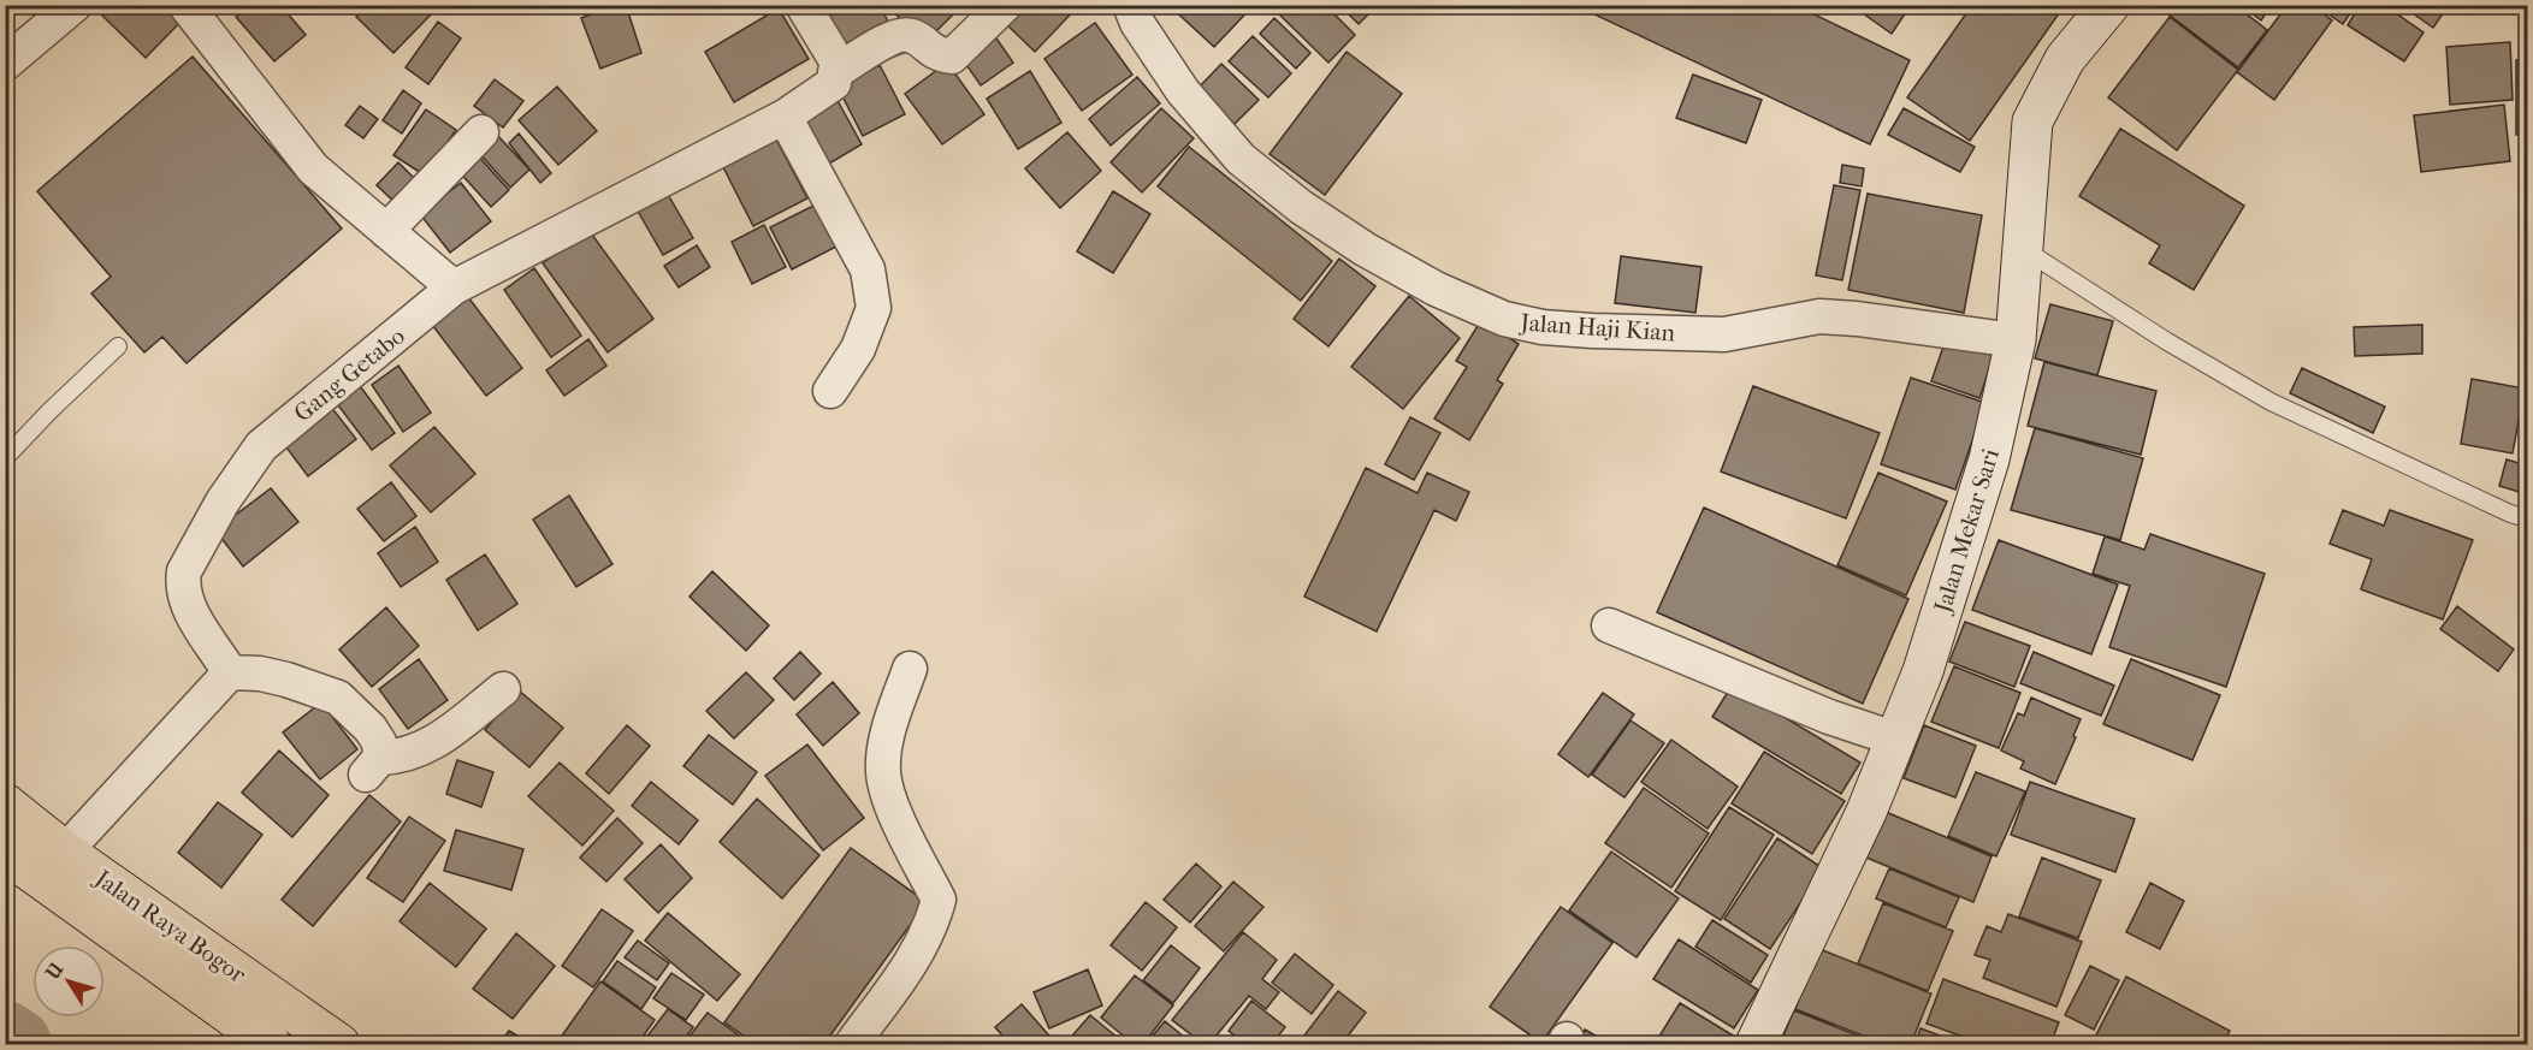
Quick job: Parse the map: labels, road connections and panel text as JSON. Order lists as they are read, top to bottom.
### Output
{
  "streets": {
    "highway": ["Jalan Raya Bogor"],
    "main road": ["Jalan Mekar Sari"],
    "street": ["Jalan Haji Kian", "Gang Getabo"]
  },
  "crossings": [
    ["Jalan Haji Kian", "Jalan Mekar Sari"]
  ],
  "north": "top left"
}
